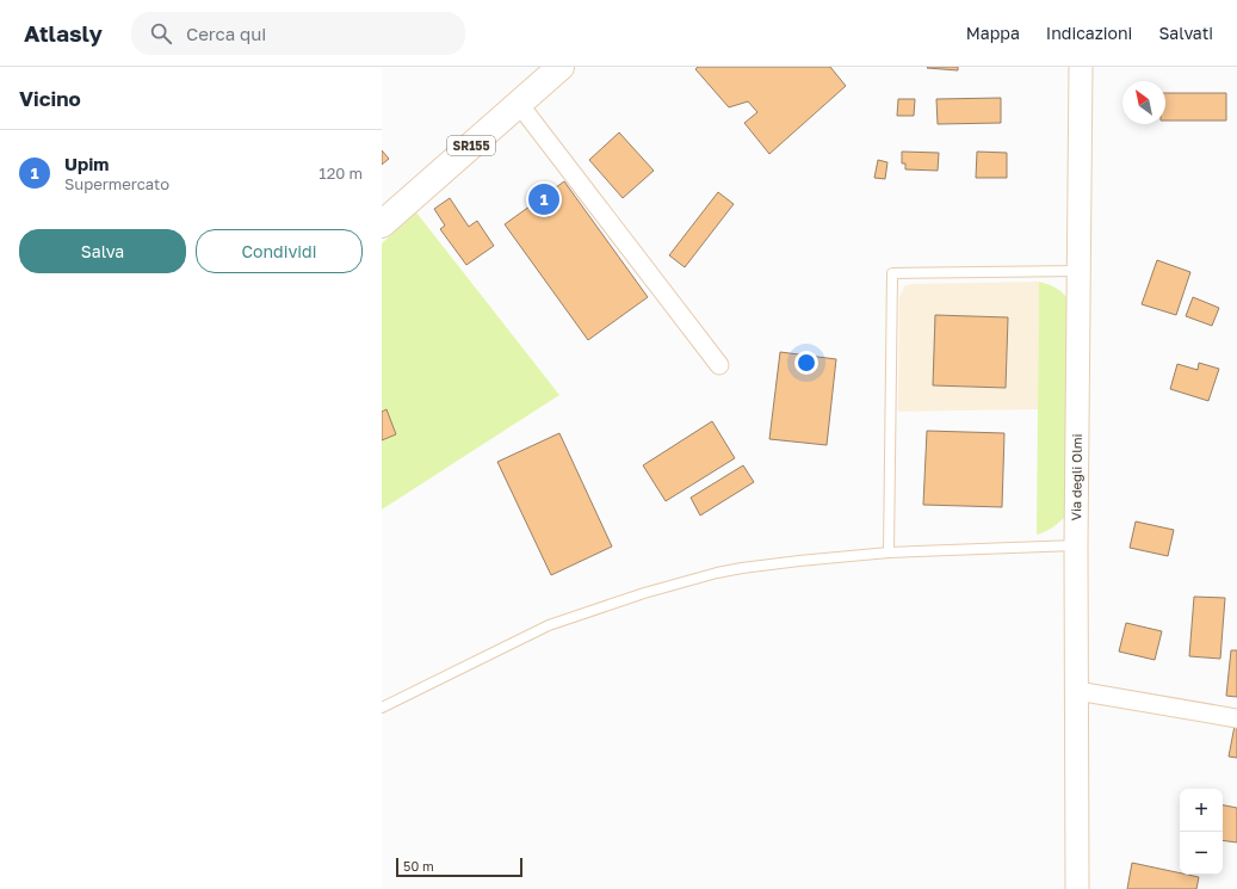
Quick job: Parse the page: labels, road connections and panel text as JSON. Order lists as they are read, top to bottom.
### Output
{
  "streets": {
    "main road": ["SR155"],
    "street": ["Via degli Olmi"]
  },
  "scale_bar": "50 m",
  "north": "top left",
  "page": {
    "header": "Atlasly",
    "search": "Cerca qui",
    "nav": ["Mappa", "Indicazioni", "Salvati"],
    "heading": "Vicino",
    "list": [
      {
        "mark": "1",
        "name": "Upim",
        "note": "Supermercato",
        "value": "120 m"
      }
    ],
    "pins": "1",
    "buttons": ["Salva", "Condividi"],
    "map_buttons": ["+", "−"],
    "scale": "50 m"
  }
}
